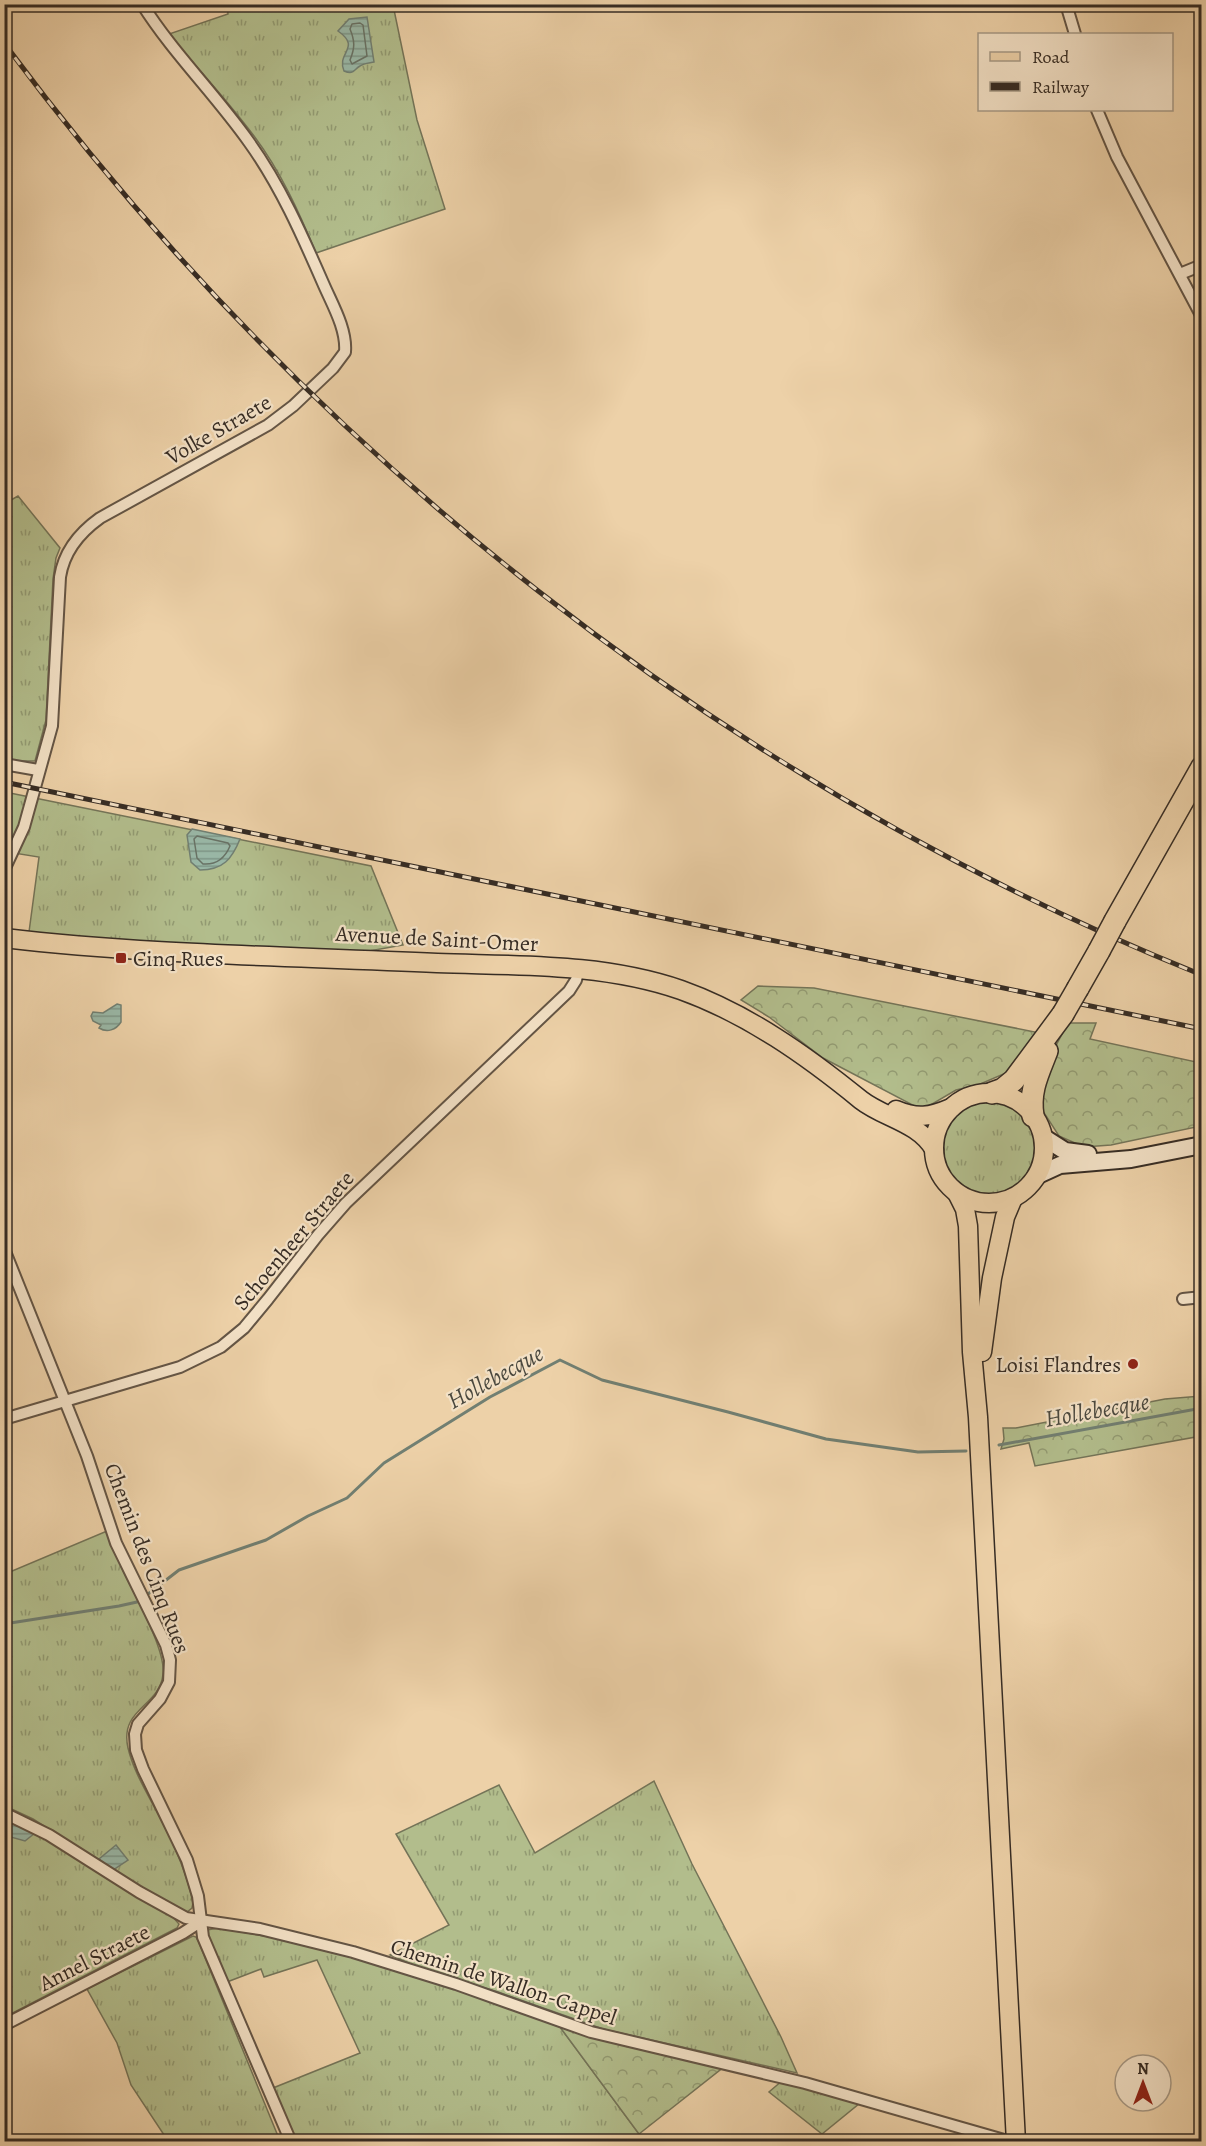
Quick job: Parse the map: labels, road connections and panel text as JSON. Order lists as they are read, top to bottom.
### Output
{
  "streets": {
    "main road": ["Avenue de Saint-Omer"],
    "street": [
      "Volke Straete",
      "Schoenheer Straete",
      "Chemin des Cinq Rues",
      "Annel Straete",
      "Chemin de Wallon-Cappel"
    ]
  },
  "crossings": [
    ["Avenue de Saint-Omer", "Schoenheer Straete"],
    ["Schoenheer Straete", "Chemin des Cinq Rues"],
    ["Chemin des Cinq Rues", "Annel Straete"],
    ["Chemin des Cinq Rues", "Chemin de Wallon-Cappel"],
    ["Annel Straete", "Chemin de Wallon-Cappel"]
  ],
  "water": ["Hollebecque"],
  "places": {
    "transit": ["Cinq Rues"],
    "other": ["Loisi Flandres"]
  },
  "legend": ["Road", "Railway"],
  "north": "top"
}
